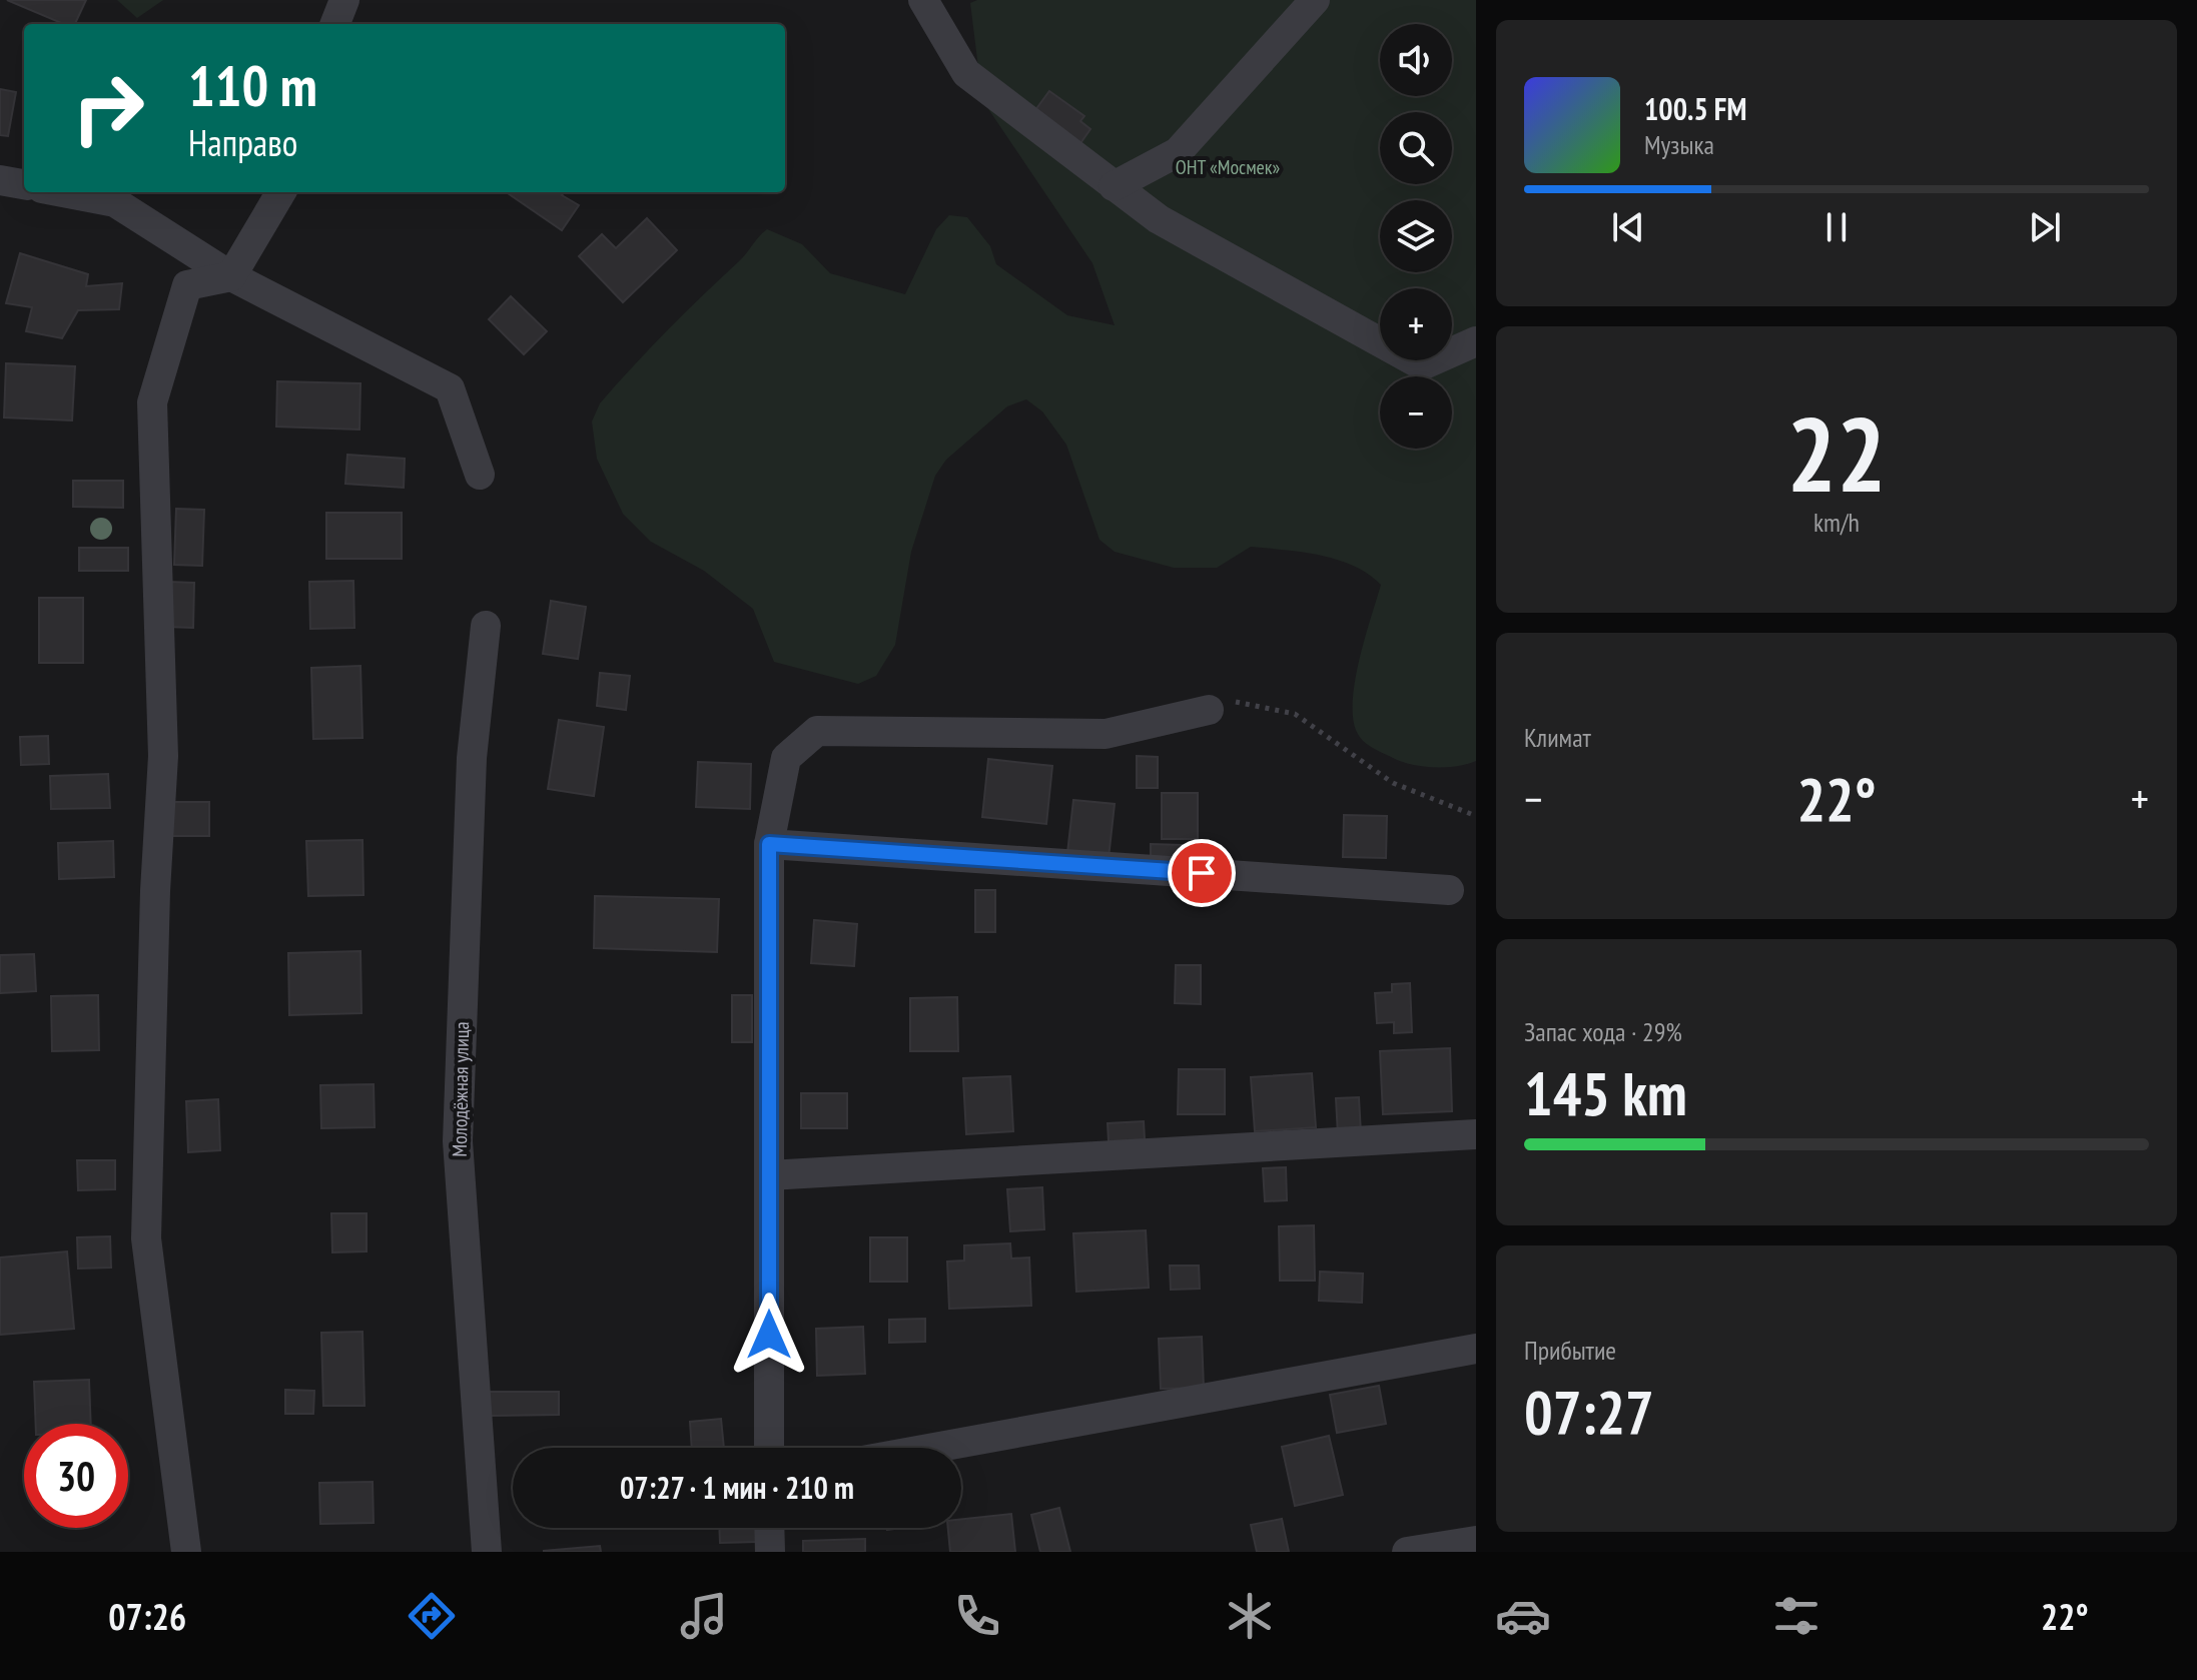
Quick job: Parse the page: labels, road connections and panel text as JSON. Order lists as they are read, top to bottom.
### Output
{
  "streets": {
    "street": ["Молодёжная улица"]
  },
  "parks": ["ОНТ «Мосмек»"],
  "page": {
    "map_buttons": ["+", "−"],
    "turn": ["110 m", "Направо"],
    "song": ["100.5 FM", "Музыка"],
    "tile": [
      ["22", "km/h"],
      "Климат",
      ["Запас хода · 29%", "145 km"],
      ["Прибытие", "07:27"]
    ],
    "heat": ["−", "22°", "+"],
    "limit": "30",
    "trip": "07:27 · 1 мин · 210 m",
    "tabs": ["07:26", "22°"]
  }
}
